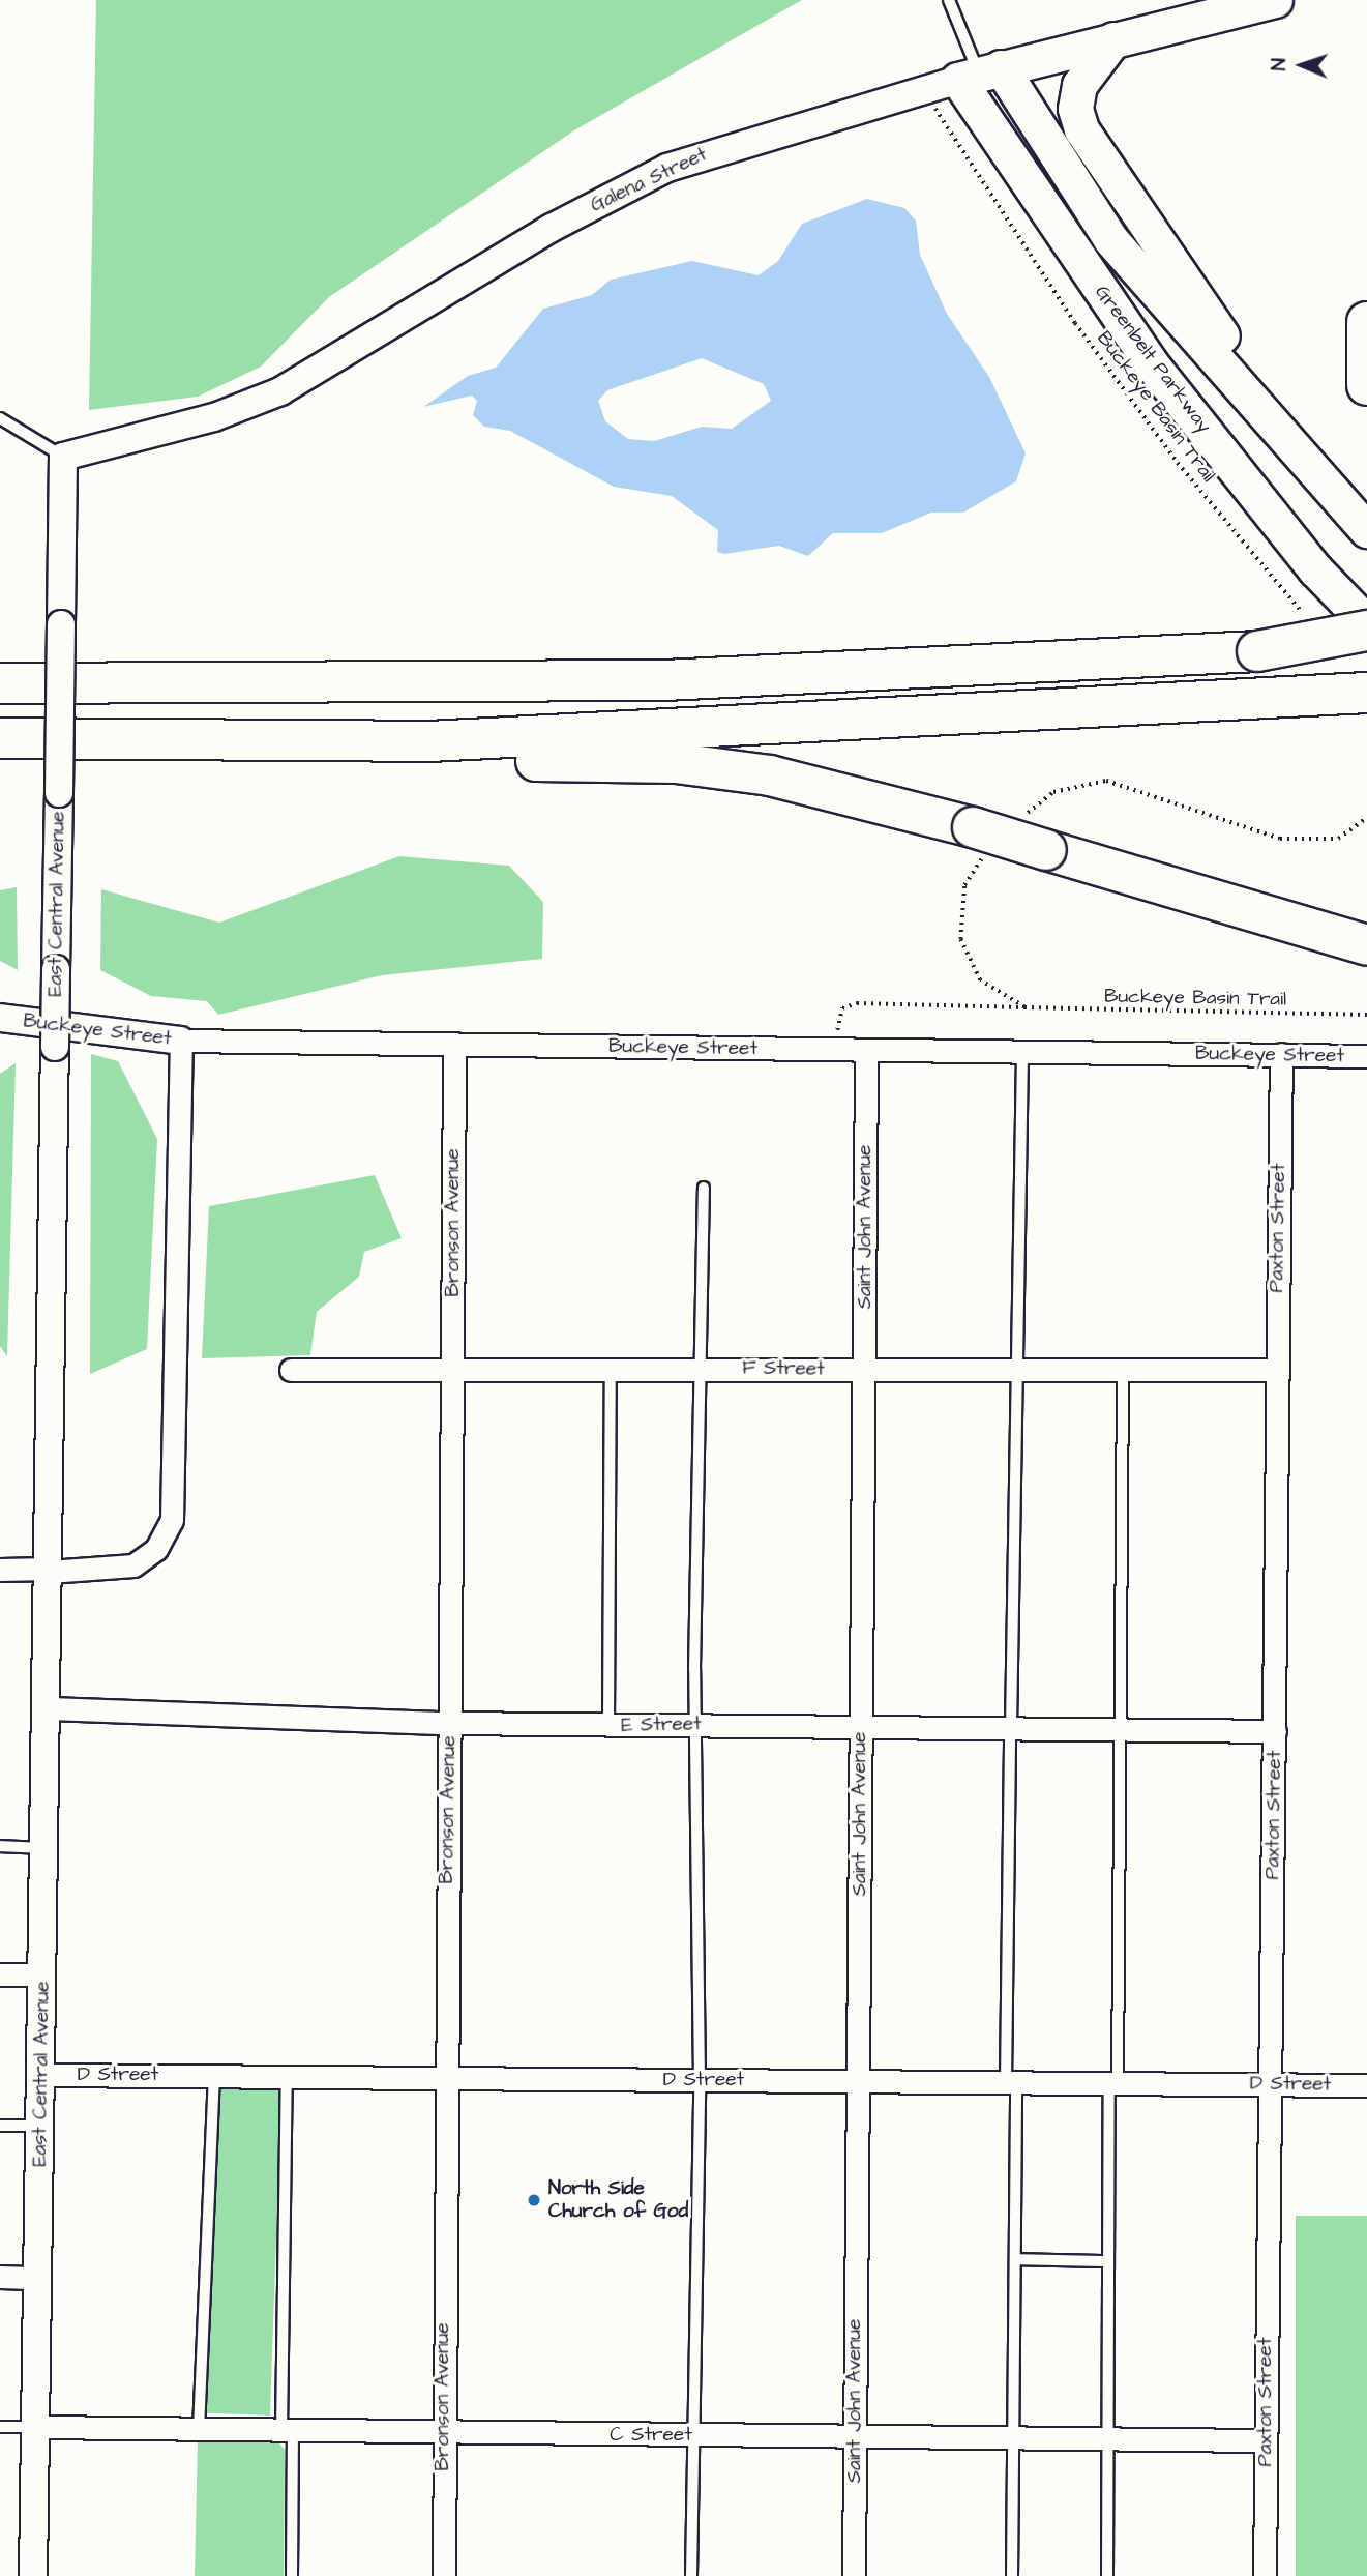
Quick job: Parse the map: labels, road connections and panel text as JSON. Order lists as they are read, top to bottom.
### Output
{
  "streets": {
    "main road": ["Galena Street", "Greenbelt Parkway"],
    "street": [
      "East Central Avenue",
      "Buckeye Street",
      "Bronson Avenue",
      "Saint John Avenue",
      "Paxton Street",
      "F Street",
      "E Street",
      "D Street",
      "C Street"
    ],
    "path": ["Buckeye Basin Trail"]
  },
  "crossings": [
    ["Galena Street", "Greenbelt Parkway"],
    ["Galena Street", "East Central Avenue"],
    ["Buckeye Basin Trail", "Buckeye Street"],
    ["East Central Avenue", "E Street"],
    ["East Central Avenue", "D Street"],
    ["East Central Avenue", "C Street"],
    ["Buckeye Street", "Bronson Avenue"],
    ["Buckeye Street", "Saint John Avenue"],
    ["Buckeye Street", "Paxton Street"],
    ["Bronson Avenue", "F Street"],
    ["Bronson Avenue", "E Street"],
    ["Bronson Avenue", "D Street"],
    ["Bronson Avenue", "C Street"],
    ["Saint John Avenue", "F Street"],
    ["Saint John Avenue", "E Street"],
    ["Saint John Avenue", "D Street"],
    ["Saint John Avenue", "C Street"],
    ["Paxton Street", "F Street"],
    ["Paxton Street", "E Street"],
    ["Paxton Street", "D Street"],
    ["Paxton Street", "C Street"]
  ],
  "places": ["North Side Church of God"],
  "north": "left"
}
